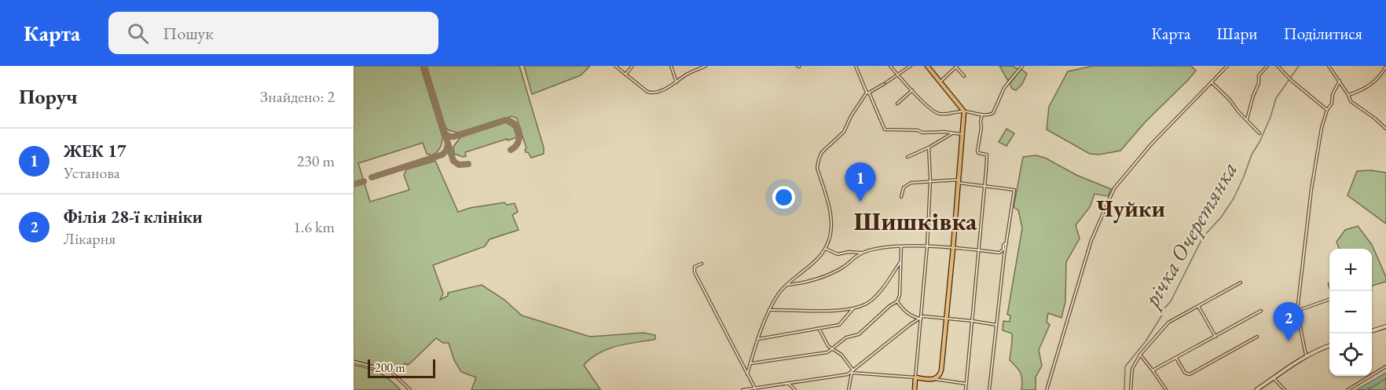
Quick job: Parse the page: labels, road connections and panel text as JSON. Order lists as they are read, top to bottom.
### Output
{
  "districts": ["Чуйки", "Шишківка"],
  "water": ["річка Очеретянка"],
  "scale_bar": "200 m",
  "page": {
    "header": "Карта",
    "search": "Пошук",
    "nav": ["Карта", "Шари", "Поділитися"],
    "heading": ["Поруч", "Знайдено: 2"],
    "list": [
      {
        "mark": "1",
        "name": "ЖЕК 17",
        "note": "Установа",
        "value": "230 m"
      },
      {
        "mark": "2",
        "name": "Філія 28-ї клініки",
        "note": "Лікарня",
        "value": "1.6 km"
      }
    ],
    "pins": ["1", "2"],
    "map_buttons": ["+", "−"],
    "scale": "200 m"
  }
}
